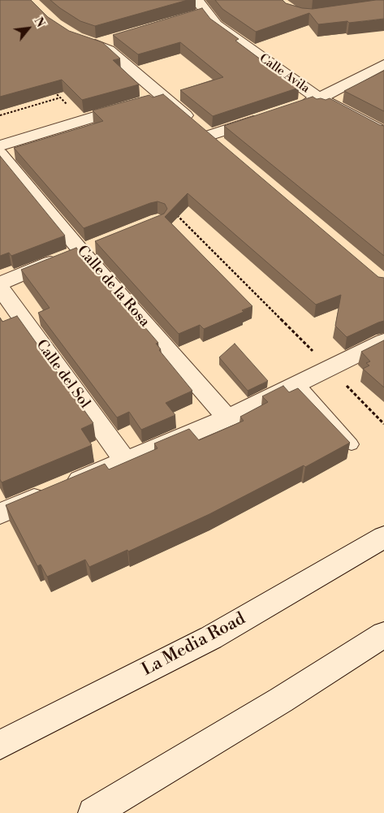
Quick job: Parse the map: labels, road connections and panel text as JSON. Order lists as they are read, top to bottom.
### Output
{
  "streets": {
    "street": [
      "Calle Avila",
      "Calle de la Rosa",
      "Calle del Sol",
      "La Media Road"
    ]
  },
  "north": "top right"
}
